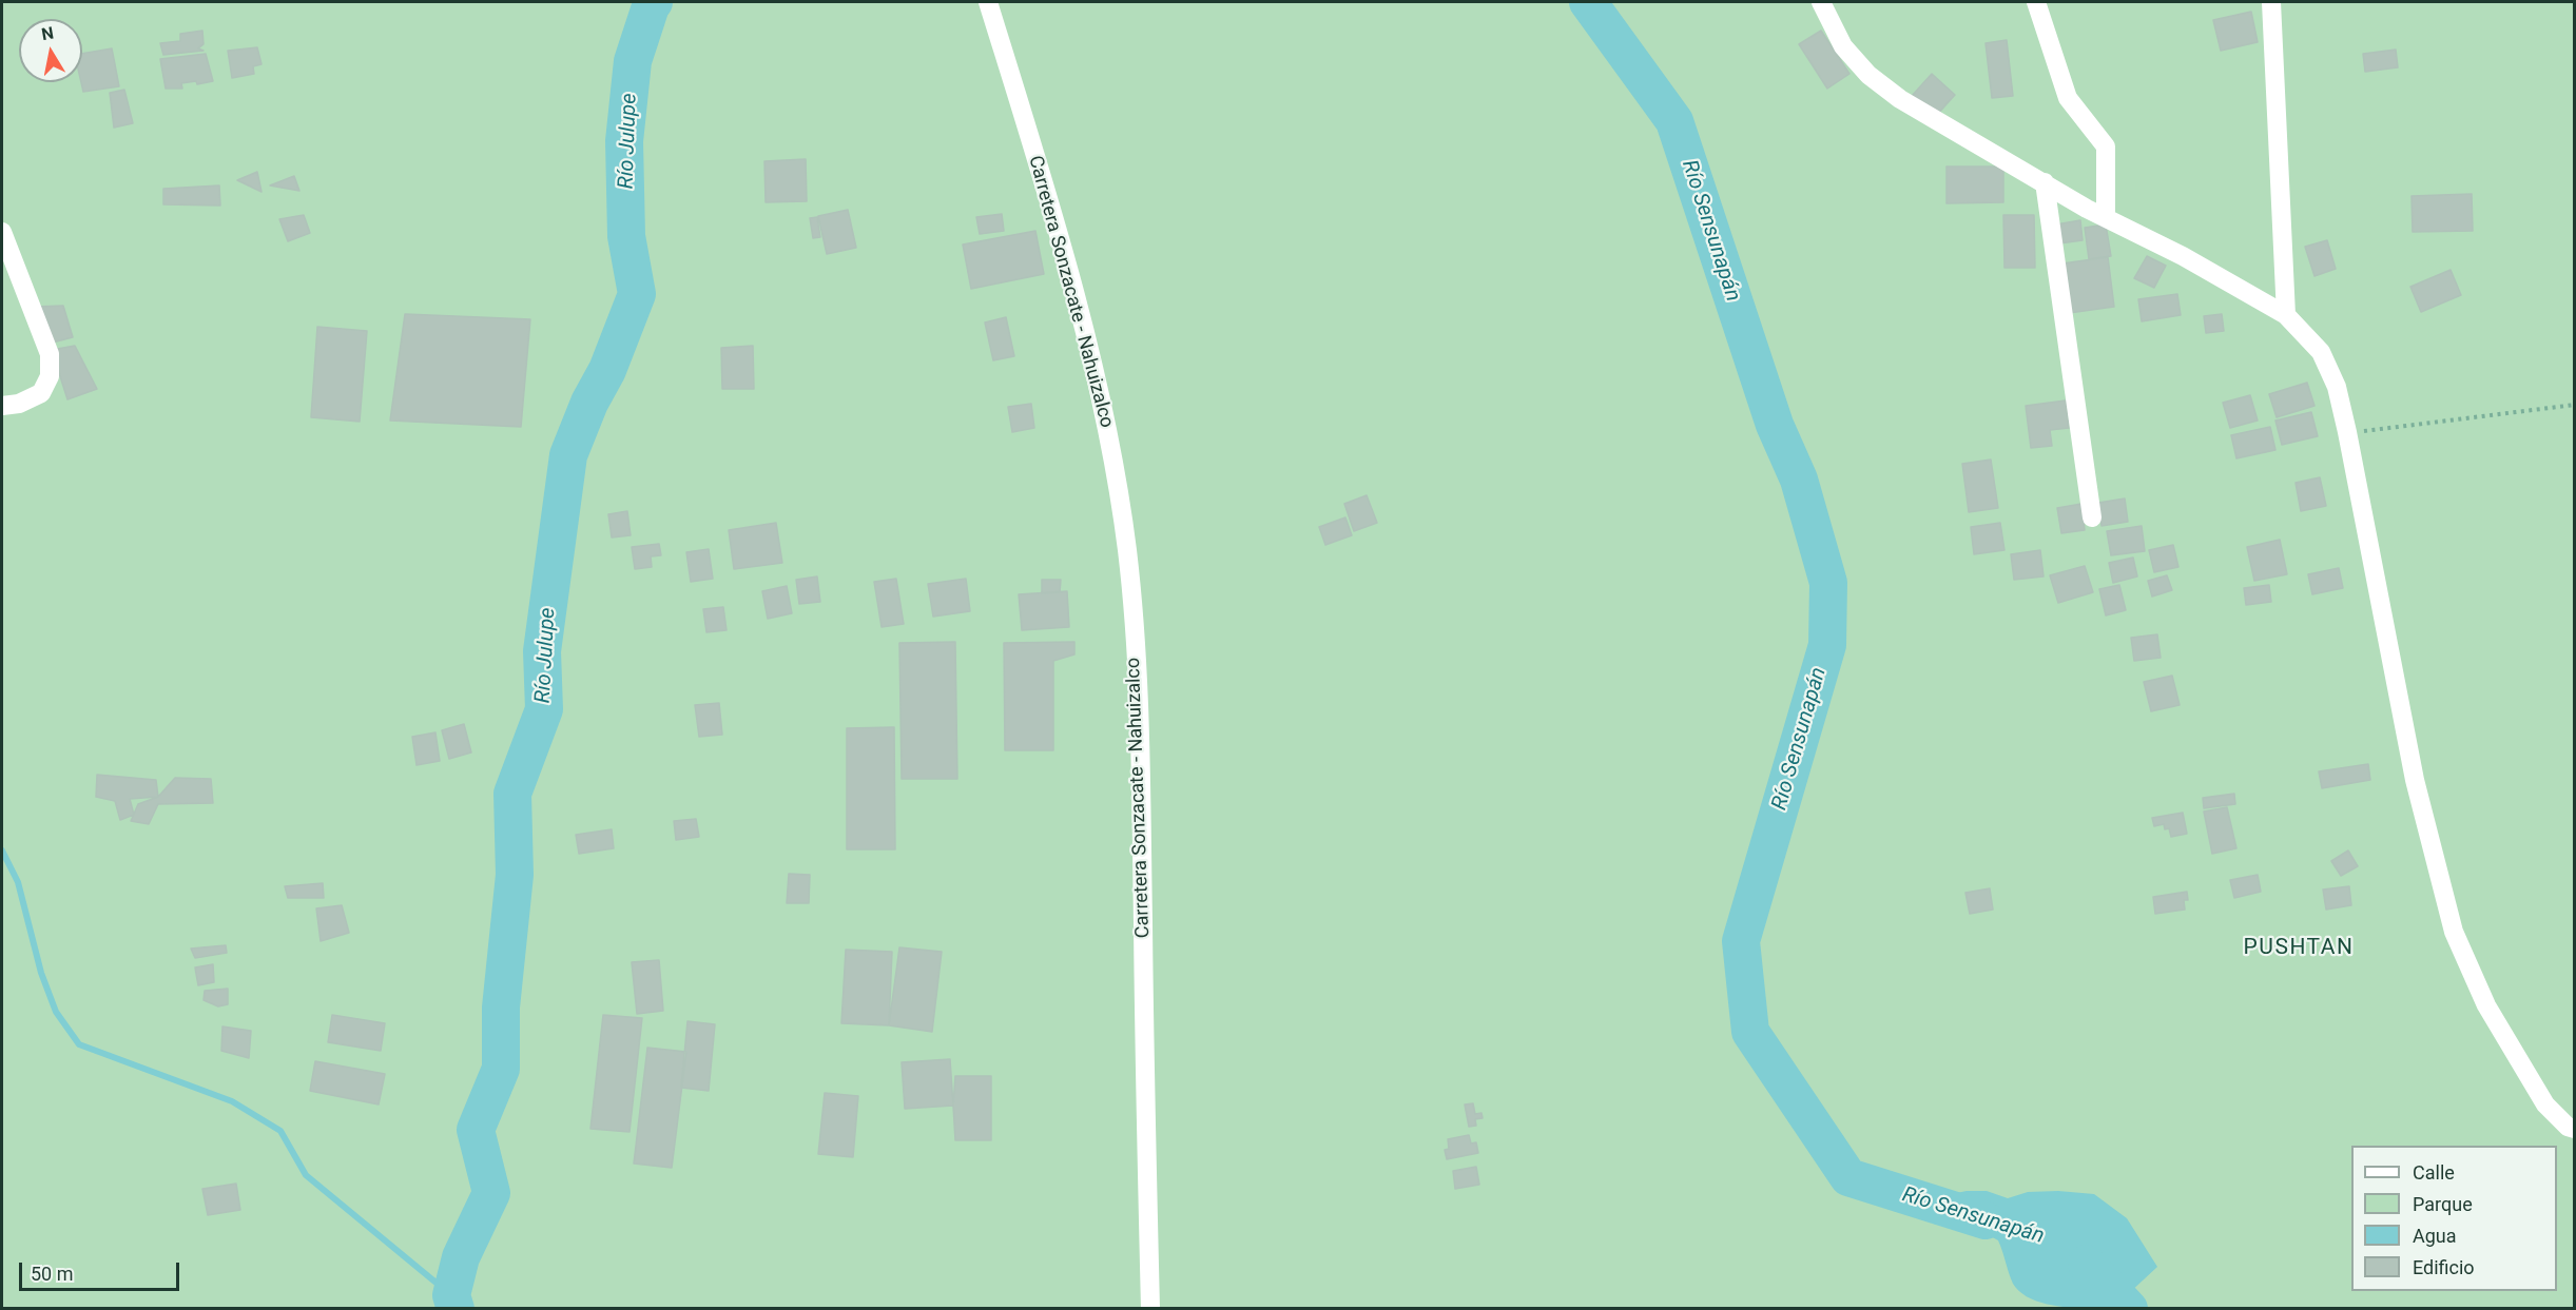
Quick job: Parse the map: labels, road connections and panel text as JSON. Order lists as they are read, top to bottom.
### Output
{
  "streets": {
    "street": ["Carretera Sonzacate - Nahuizalco"]
  },
  "districts": ["PUSHTAN"],
  "water": ["Río Julupe", "Río Sensunapán"],
  "legend": [
    "Calle",
    "Parque",
    "Agua",
    "Edificio"
  ],
  "scale_bar": "50 m",
  "north": "top"
}
